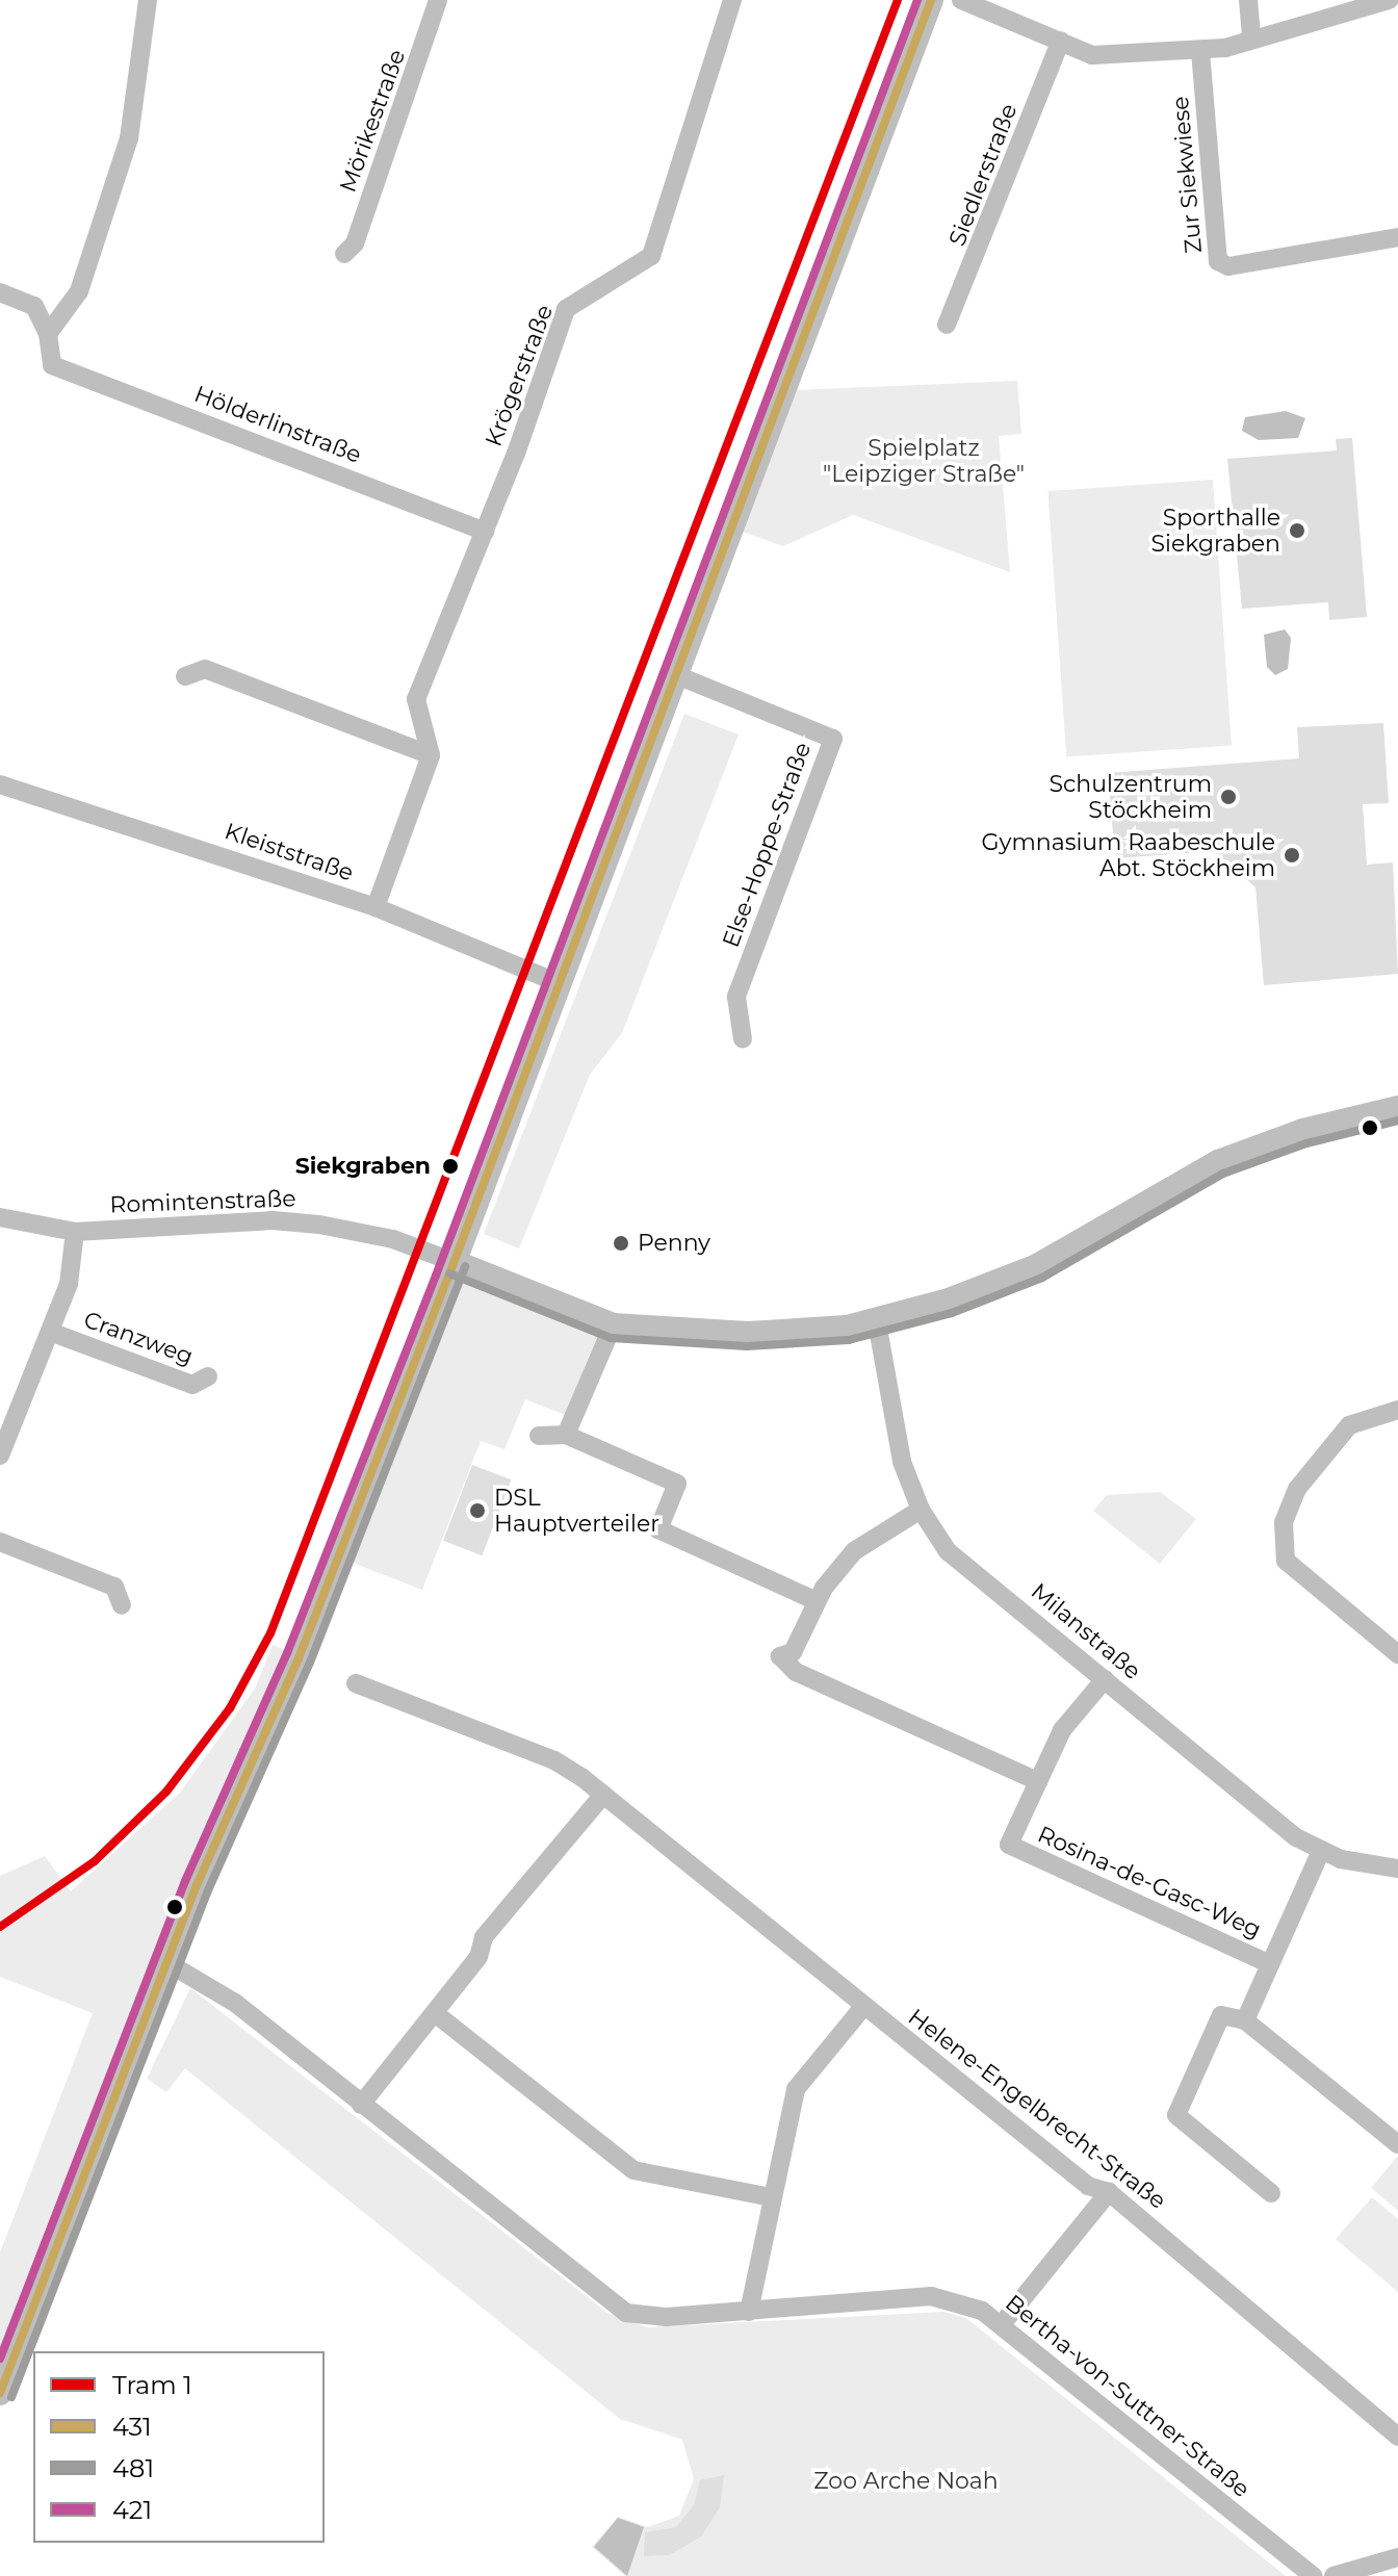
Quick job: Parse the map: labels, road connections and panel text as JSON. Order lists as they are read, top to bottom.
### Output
{
  "streets": {
    "street": [
      "Mörikestraße",
      "Siedlerstraße",
      "Zur Siekwiese",
      "Krögerstraße",
      "Hölderlinstraße",
      "Else-Hoppe-Straße",
      "Kleiststraße",
      "Romintenstraße",
      "Cranzweg",
      "Milanstraße",
      "Rosina-de-Gasc-Weg",
      "Helene-Engelbrecht-Straße",
      "Bertha-von-Suttner-Straße"
    ]
  },
  "crossings": [
    ["Krögerstraße", "Hölderlinstraße"]
  ],
  "parks": ["Spielplatz \"Leipziger Straße\"", "Zoo Arche Noah"],
  "places": [
    "Sporthalle Siekgraben",
    "Schulzentrum Stöckheim",
    "Gymnasium Raabeschule Abt. Stöckheim",
    "Siekgraben",
    "Penny",
    "DSL Hauptverteiler"
  ],
  "lines": [
    "tram line 1",
    "transit line 431",
    "transit line 421",
    "transit line 481"
  ],
  "legend": [
    "Tram 1",
    "431",
    "481",
    "421"
  ]
}
